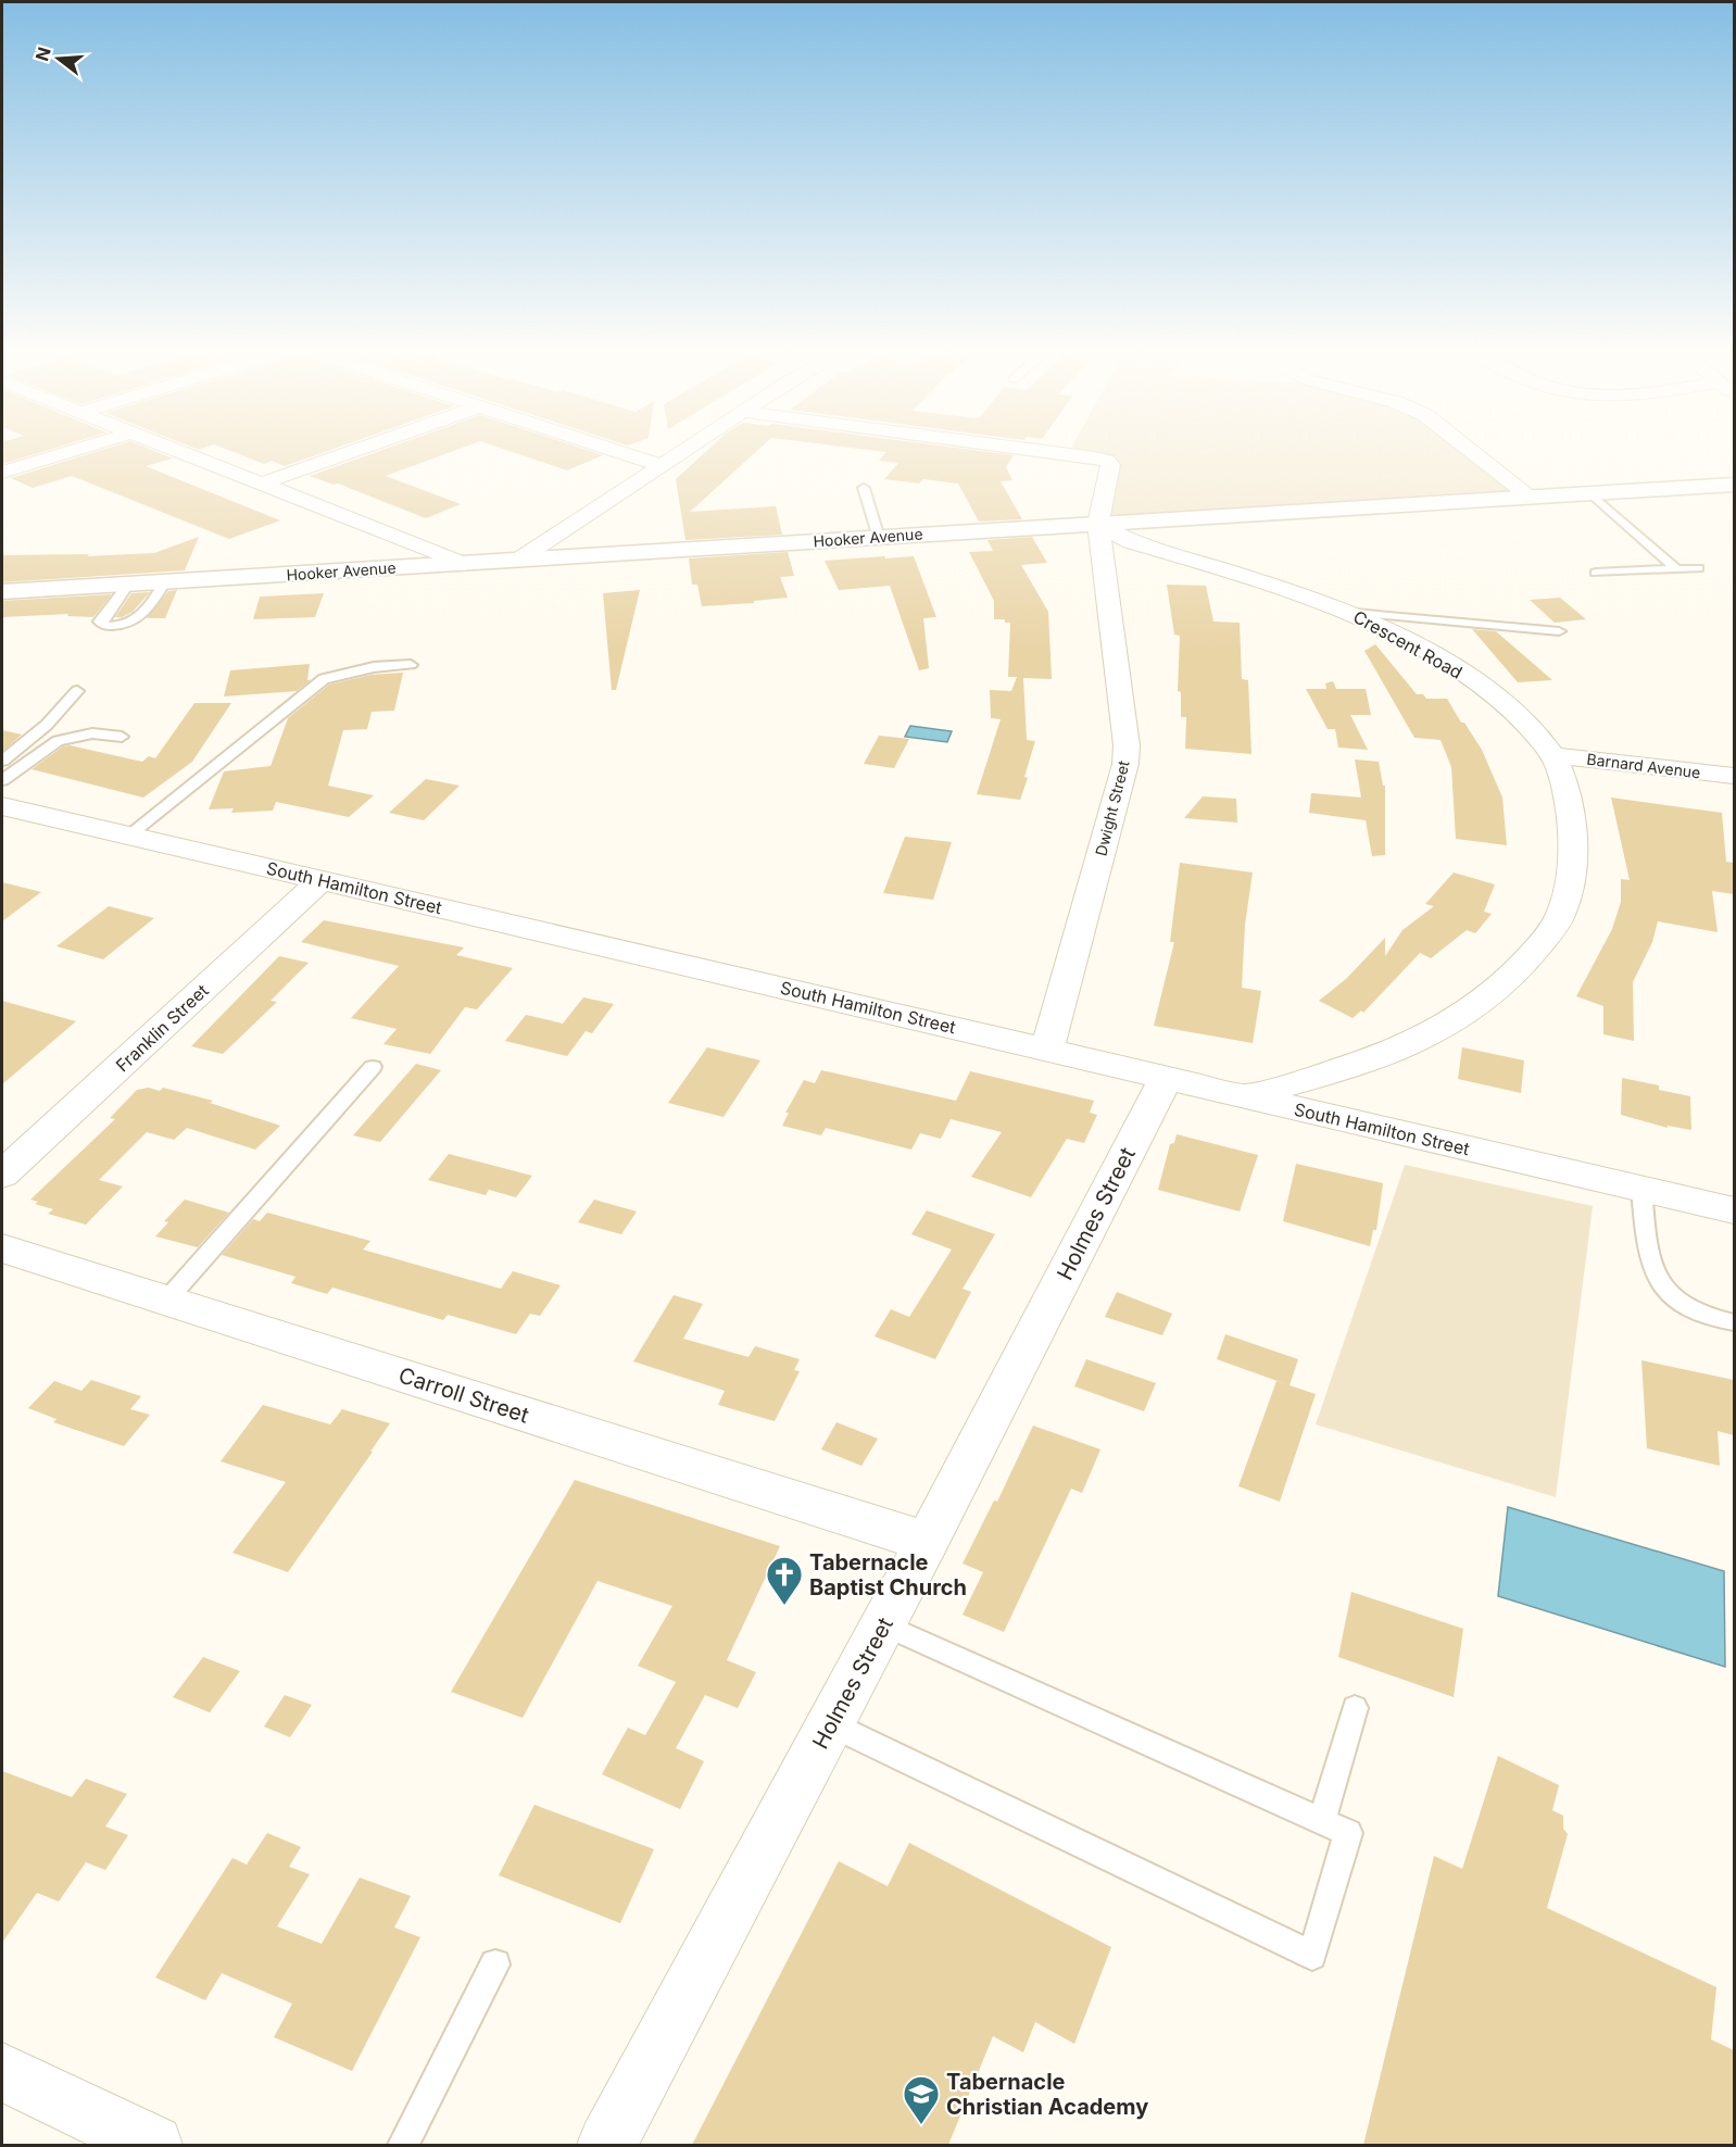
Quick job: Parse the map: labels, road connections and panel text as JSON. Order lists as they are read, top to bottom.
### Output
{
  "streets": {
    "street": [
      "Hooker Avenue",
      "Crescent Road",
      "Barnard Avenue",
      "Dwight Street",
      "South Hamilton Street",
      "Franklin Street",
      "Holmes Street",
      "Carroll Street"
    ]
  },
  "crossings": [
    ["Hooker Avenue", "Crescent Road"],
    ["Hooker Avenue", "Dwight Street"],
    ["Crescent Road", "Barnard Avenue"],
    ["Crescent Road", "Dwight Street"],
    ["Crescent Road", "South Hamilton Street"],
    ["Dwight Street", "South Hamilton Street"],
    ["South Hamilton Street", "Franklin Street"],
    ["South Hamilton Street", "Holmes Street"],
    ["Holmes Street", "Carroll Street"]
  ],
  "places": {
    "church": ["Tabernacle Baptist Church"],
    "school or university": ["Tabernacle Christian Academy"]
  },
  "north": "left"
}
